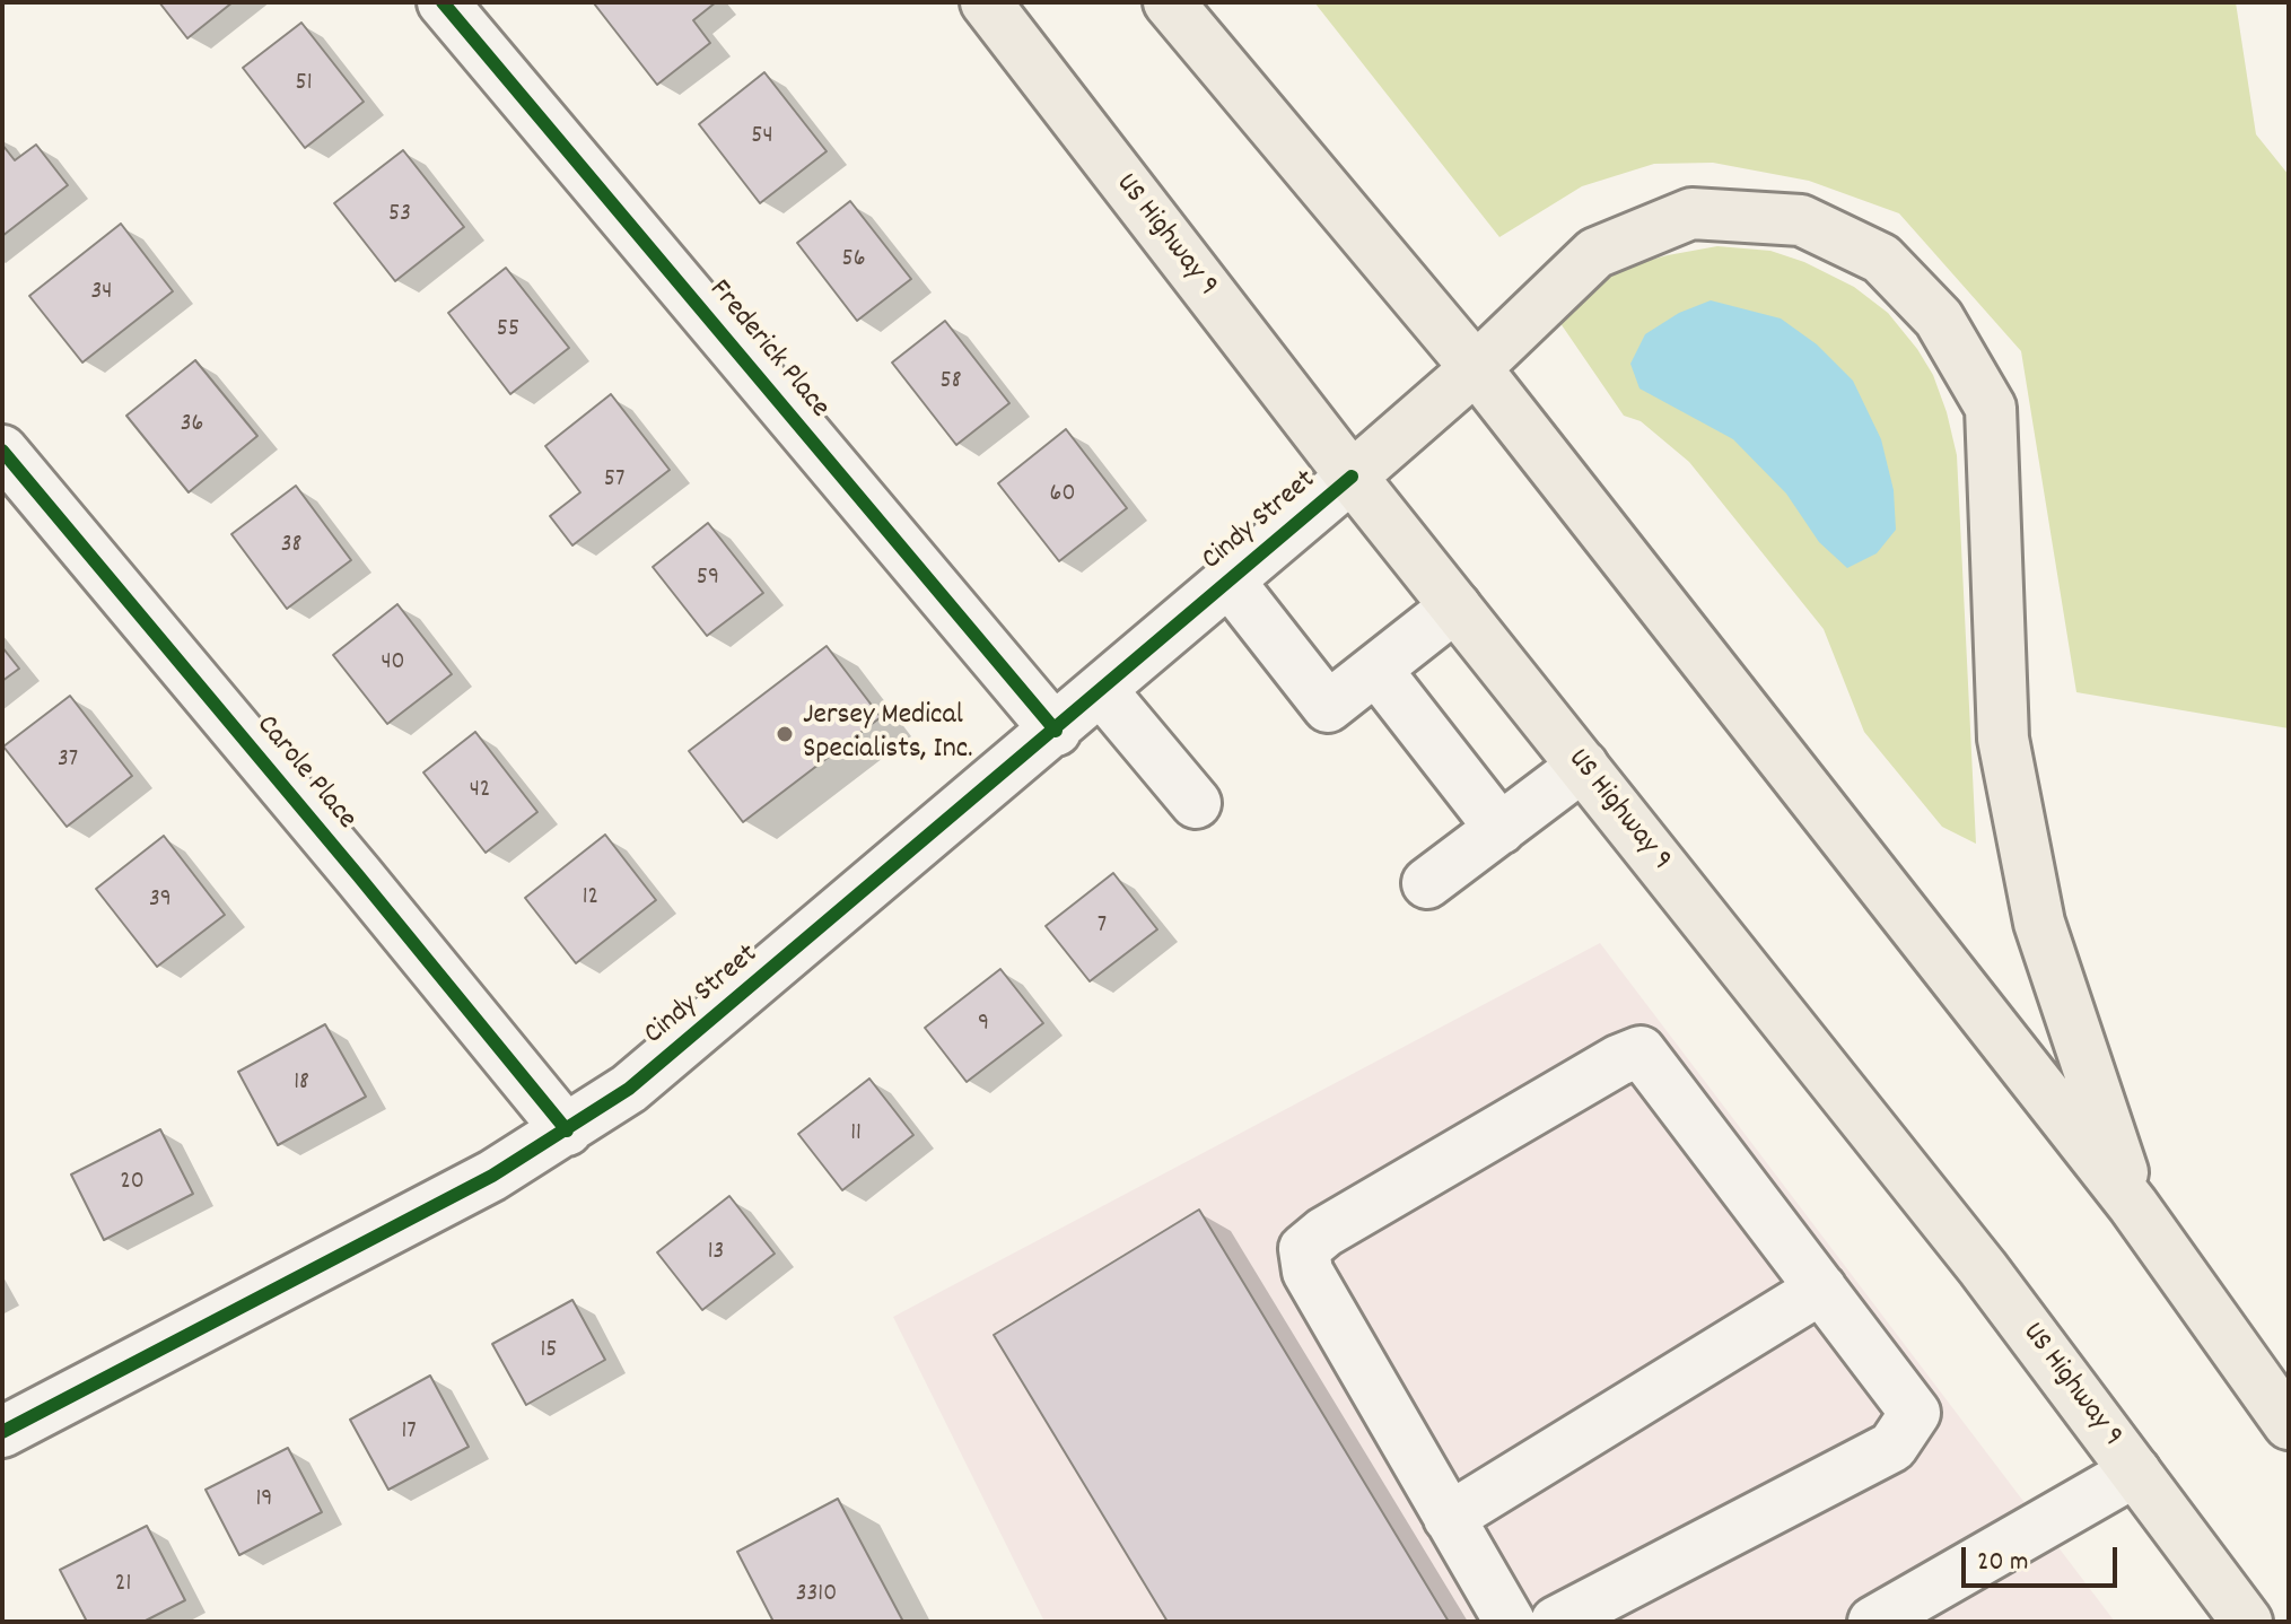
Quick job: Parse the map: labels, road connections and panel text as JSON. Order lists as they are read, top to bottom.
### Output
{
  "streets": {
    "highway": ["US Highway 9"],
    "street": ["Frederick Place", "Cindy Street", "Carole Place"]
  },
  "crossings": [
    ["US Highway 9", "Cindy Street"],
    ["Frederick Place", "Cindy Street"],
    ["Cindy Street", "Carole Place"]
  ],
  "places": ["Jersey Medical Specialists, Inc."],
  "house_numbers": [
    "51",
    "54",
    "53",
    "56",
    "34",
    "55",
    "58",
    "36",
    "57",
    "60",
    "38",
    "59",
    "40",
    "37",
    "42",
    "12",
    "39",
    "7",
    "9",
    "18",
    "11",
    "20",
    "13",
    "15",
    "17",
    "19",
    "21",
    "3310"
  ],
  "scale_bar": "20 m"
}
